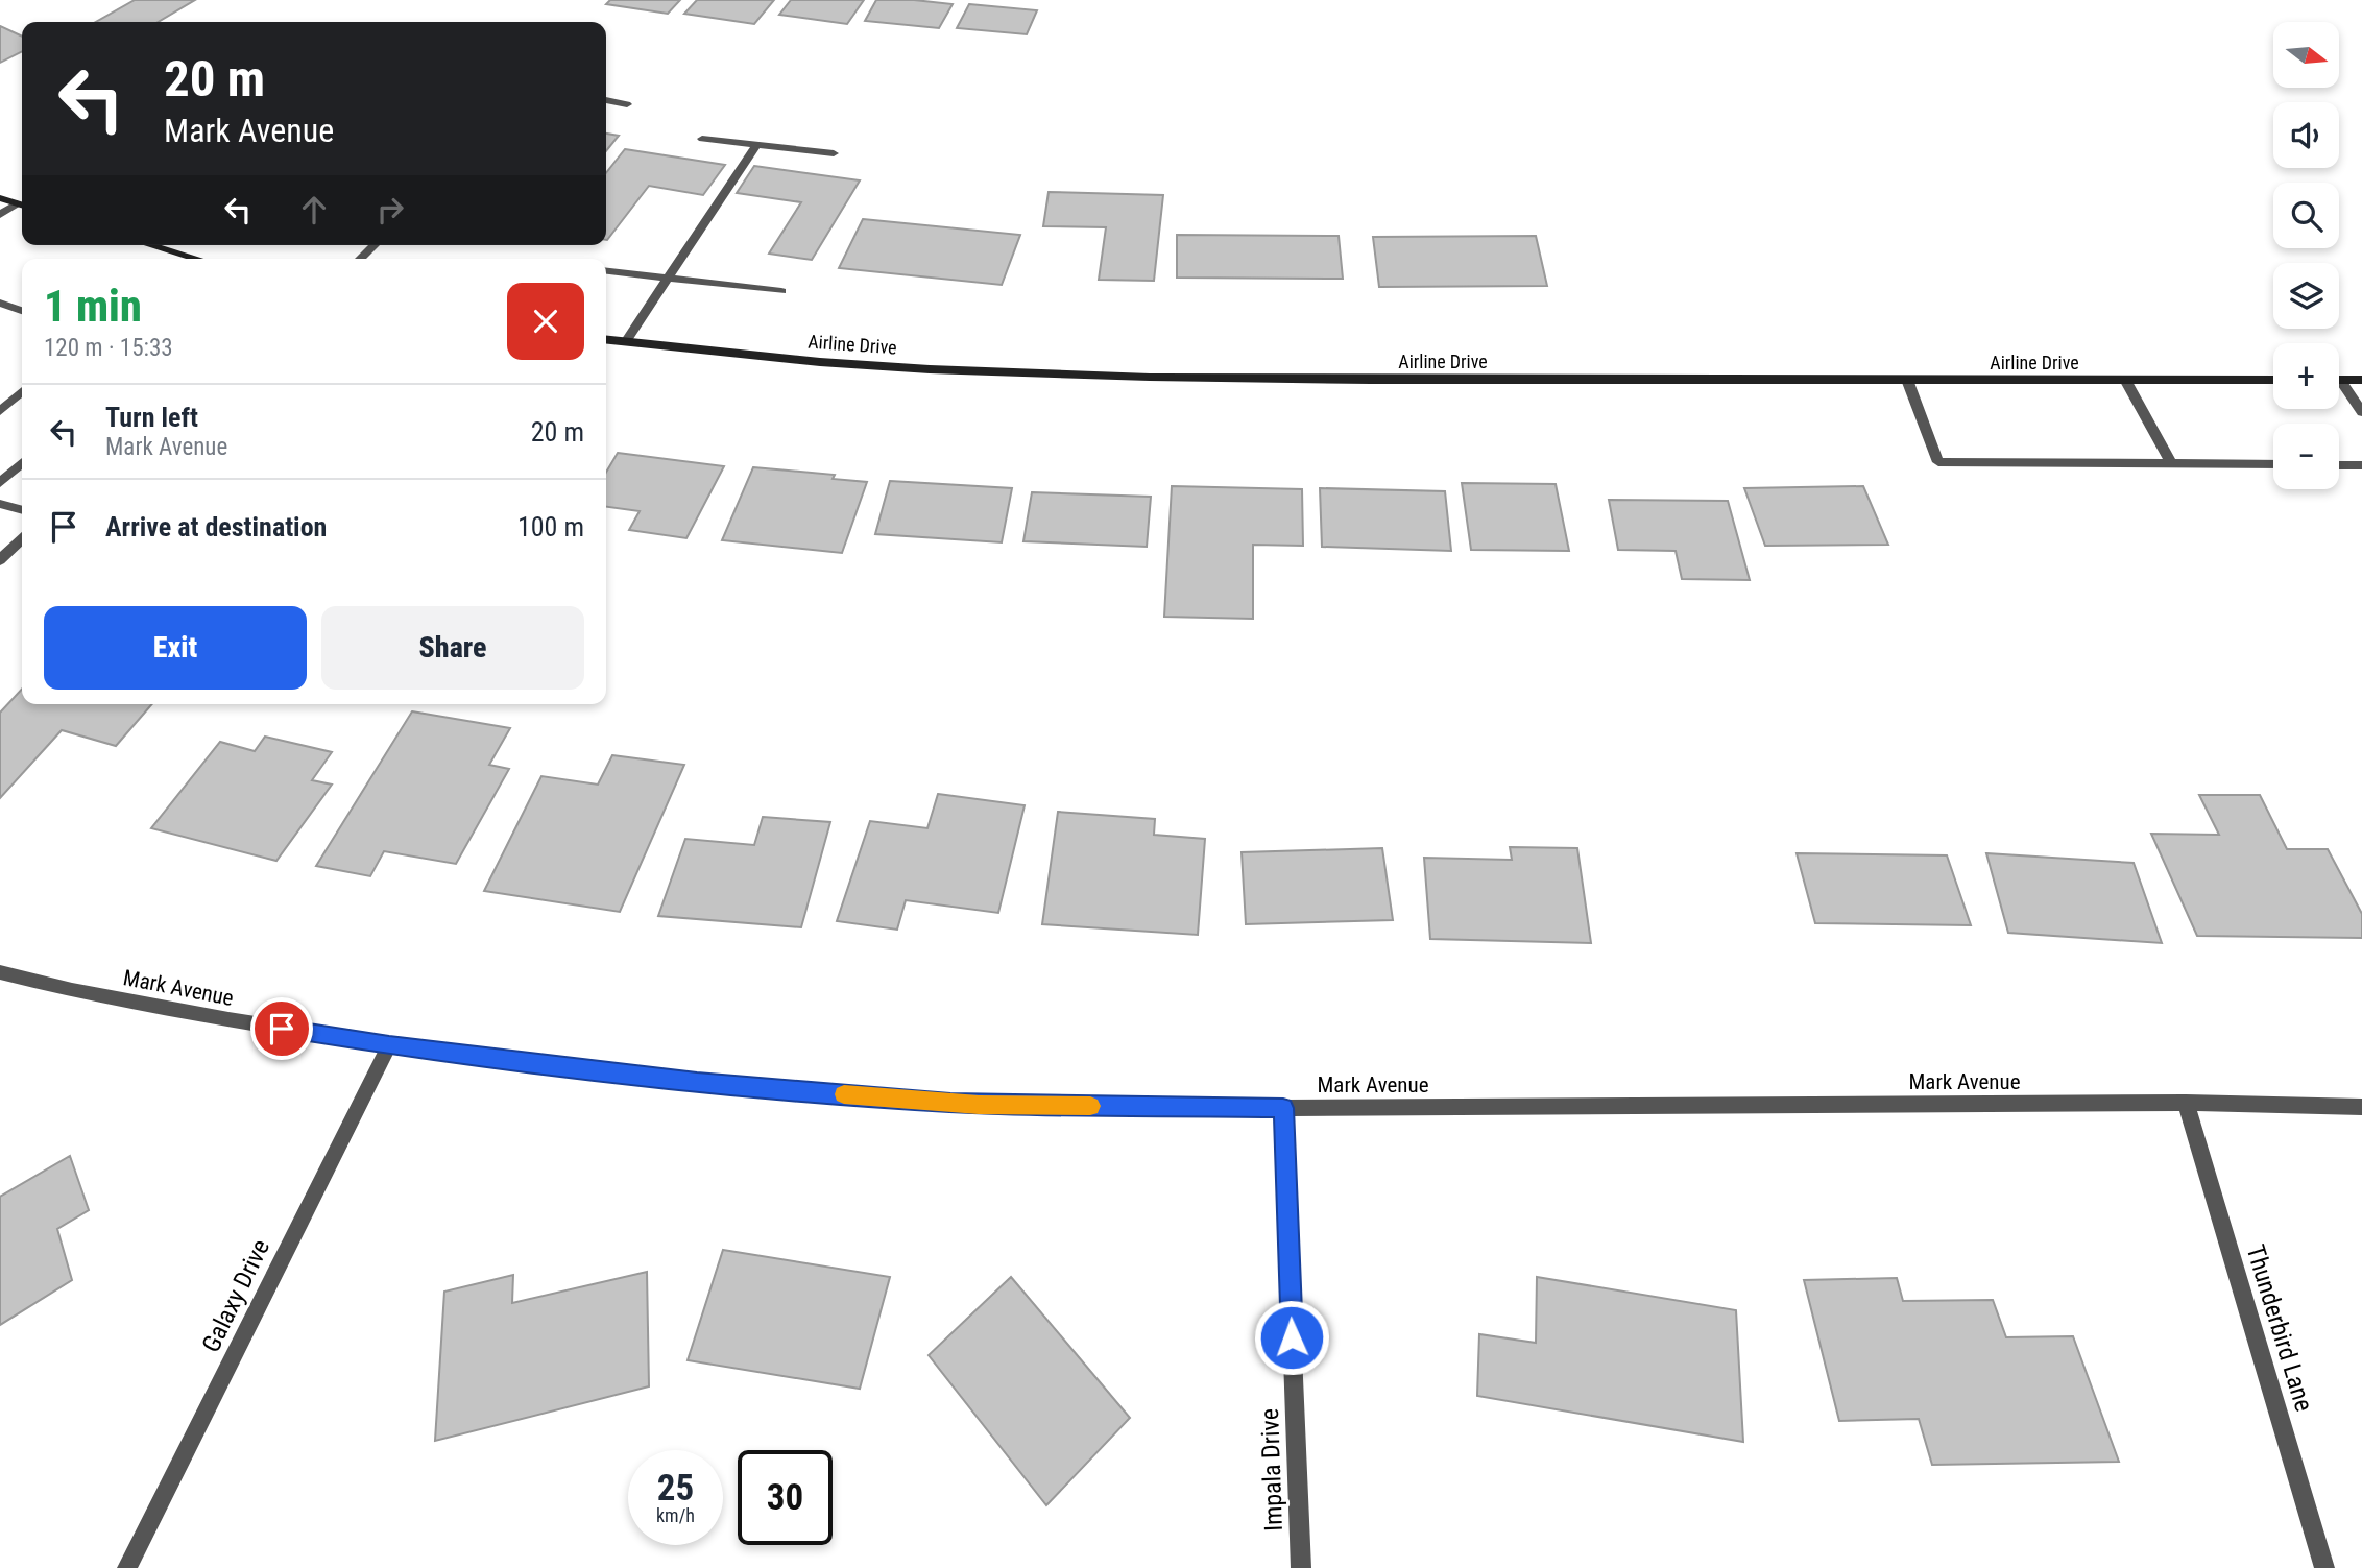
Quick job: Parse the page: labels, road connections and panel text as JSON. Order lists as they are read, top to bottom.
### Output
{
  "streets": {
    "main road": ["Airline Drive"],
    "street": [
      "Mark Avenue",
      "Galaxy Drive",
      "Thunderbird Lane",
      "Impala Drive"
    ]
  },
  "crossings": [
    ["Mark Avenue", "Galaxy Drive"],
    ["Mark Avenue", "Thunderbird Lane"],
    ["Mark Avenue", "Impala Drive"]
  ],
  "north": "right",
  "page": {
    "map_buttons": ["+", "−"],
    "turn": ["20 m", "Mark Avenue"],
    "heading": ["1 min", "120 m · 15:33"],
    "list": [
      {
        "name": "Turn left",
        "note": "Mark Avenue",
        "value": "20 m"
      },
      {
        "name": "Arrive at destination",
        "value": "100 m"
      }
    ],
    "buttons": ["Exit", "Share"],
    "speed": "25 km/h",
    "limit": "30"
  }
}
